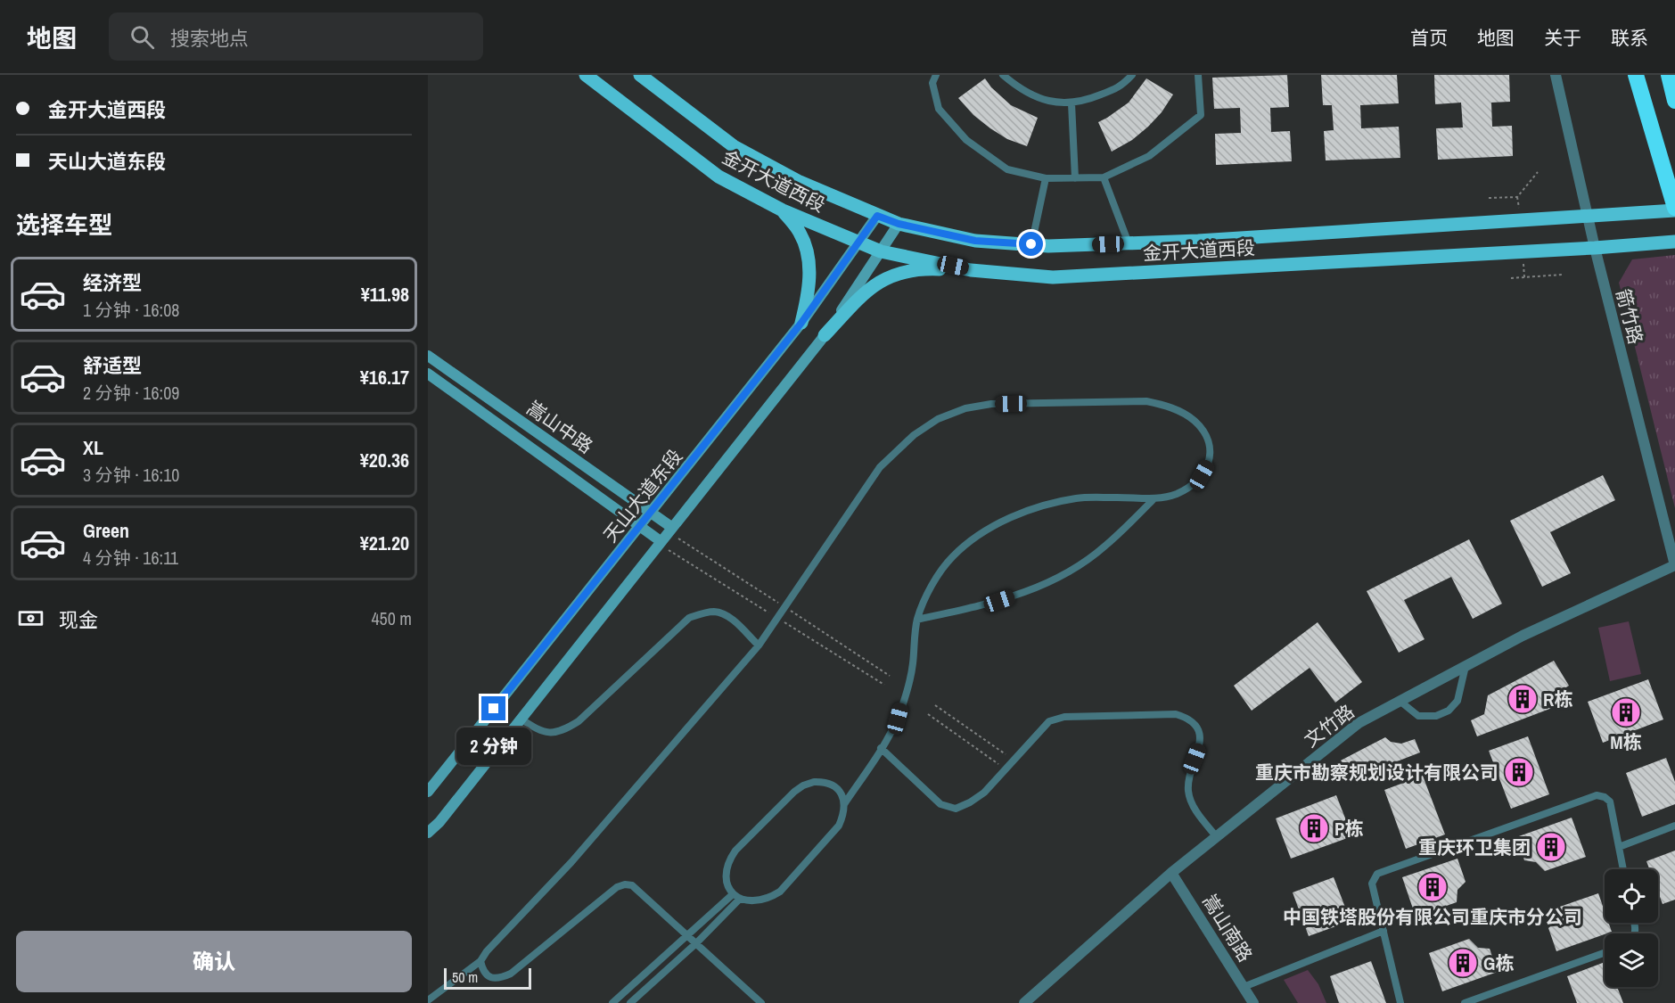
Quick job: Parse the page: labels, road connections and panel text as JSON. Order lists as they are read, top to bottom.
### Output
{
  "streets": {
    "main road": ["金开大道西段", "嵩山中路", "天山大道东段"],
    "street": ["箭竹路", "文竹路", "嵩山南路"]
  },
  "crossings": [
    ["金开大道西段", "箭竹路"],
    ["金开大道西段", "天山大道东段"],
    ["箭竹路", "文竹路"],
    ["嵩山中路", "天山大道东段"],
    ["文竹路", "嵩山南路"]
  ],
  "places": {
    "building": [
      "R栋",
      "M栋",
      "重庆市勘察规划设计有限公司",
      "P栋",
      "重庆环卫集团",
      "中国铁塔股份有限公司重庆市分公司",
      "G栋"
    ]
  },
  "scale_bar": "50 m",
  "page": {
    "header": "地图",
    "search": "搜索地点",
    "nav": [
      "首页",
      "地图",
      "关于",
      "联系"
    ],
    "banner": ["金开大道西段", "天山大道东段"],
    "heading": "选择车型",
    "list": [
      {
        "name": "经济型",
        "note": "1 分钟 · 16:08",
        "value": "¥11.98"
      },
      {
        "name": "舒适型",
        "note": "2 分钟 · 16:09",
        "value": "¥16.17"
      },
      {
        "name": "XL",
        "note": "3 分钟 · 16:10",
        "value": "¥20.36"
      },
      {
        "name": "Green",
        "note": "4 分钟 · 16:11",
        "value": "¥21.20"
      }
    ],
    "pay": ["现金", "450 m"],
    "bubble": "2 分钟",
    "buttons": "确认",
    "scale": "50 m"
  }
}
